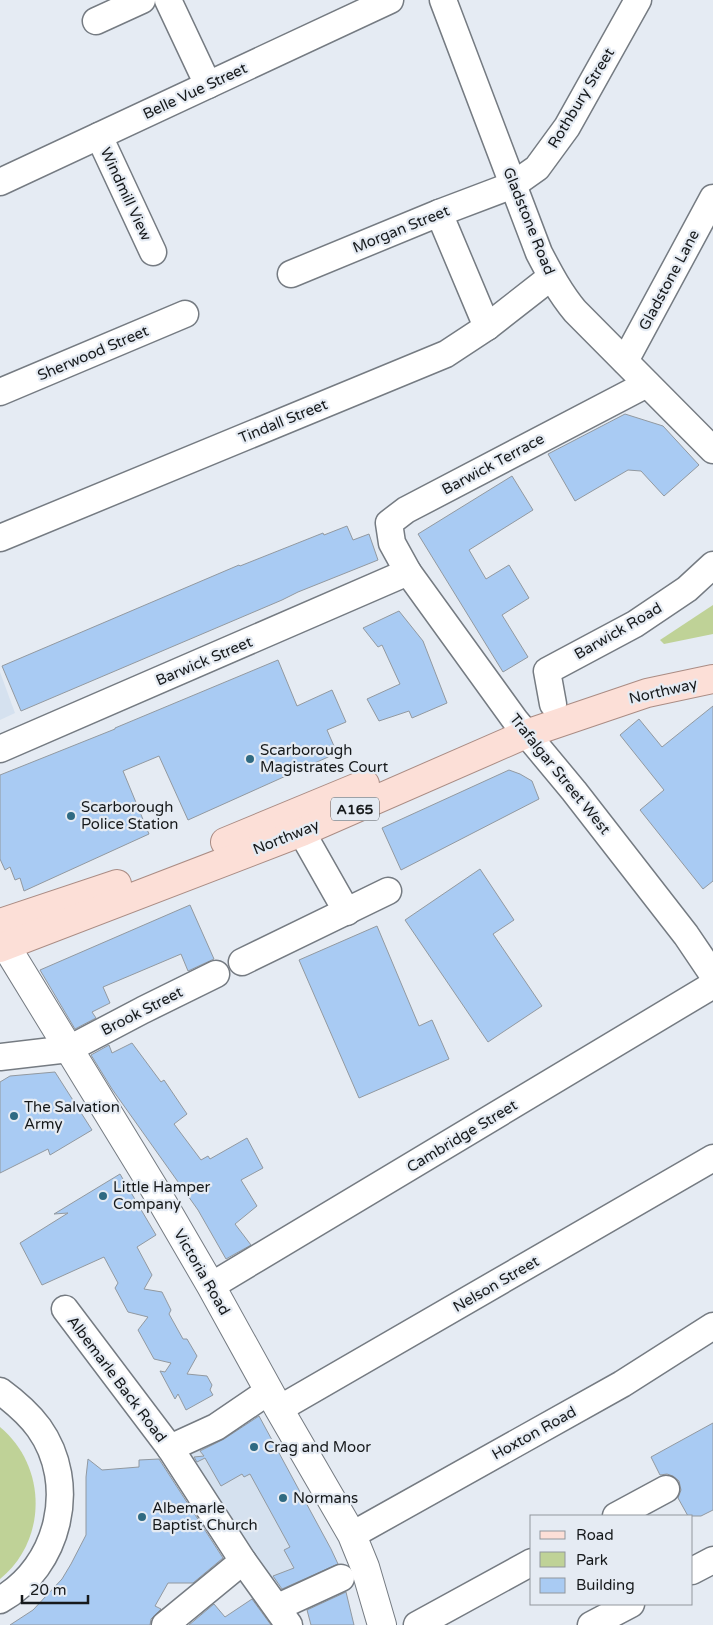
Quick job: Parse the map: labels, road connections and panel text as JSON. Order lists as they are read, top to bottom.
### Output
{
  "streets": {
    "main road": ["Northway", "A165", "Victoria Road"],
    "street": [
      "Belle Vue Street",
      "Rothbury Street",
      "Windmill View",
      "Gladstone Road",
      "Morgan Street",
      "Gladstone Lane",
      "Sherwood Street",
      "Tindall Street",
      "Barwick Terrace",
      "Barwick Road",
      "Barwick Street",
      "Trafalgar Street West",
      "Brook Street",
      "Cambridge Street",
      "Nelson Street",
      "Albemarle Back Road",
      "Hoxton Road"
    ]
  },
  "crossings": [
    ["Belle Vue Street", "Windmill View"],
    ["Rothbury Street", "Gladstone Road"],
    ["Rothbury Street", "Morgan Street"],
    ["Gladstone Road", "Morgan Street"],
    ["Gladstone Road", "Gladstone Lane"],
    ["Gladstone Road", "Tindall Street"],
    ["Gladstone Road", "Barwick Terrace"],
    ["Barwick Terrace", "Barwick Street"],
    ["Barwick Terrace", "Trafalgar Street West"],
    ["Barwick Road", "Northway"],
    ["Barwick Street", "Trafalgar Street West"],
    ["Northway", "Trafalgar Street West"],
    ["Northway", "Victoria Road"],
    ["Brook Street", "Victoria Road"],
    ["Cambridge Street", "Victoria Road"],
    ["Victoria Road", "Nelson Street"],
    ["Victoria Road", "Albemarle Back Road"],
    ["Victoria Road", "Hoxton Road"],
    ["Nelson Street", "Albemarle Back Road"]
  ],
  "places": [
    "Scarborough Magistrates Court",
    "Scarborough Police Station",
    "The Salvation Army",
    "Little Hamper Company",
    "Crag and Moor",
    "Normans",
    "Albemarle Baptist Church"
  ],
  "legend": ["Road", "Park", "Building"],
  "scale_bar": "20 m"
}
